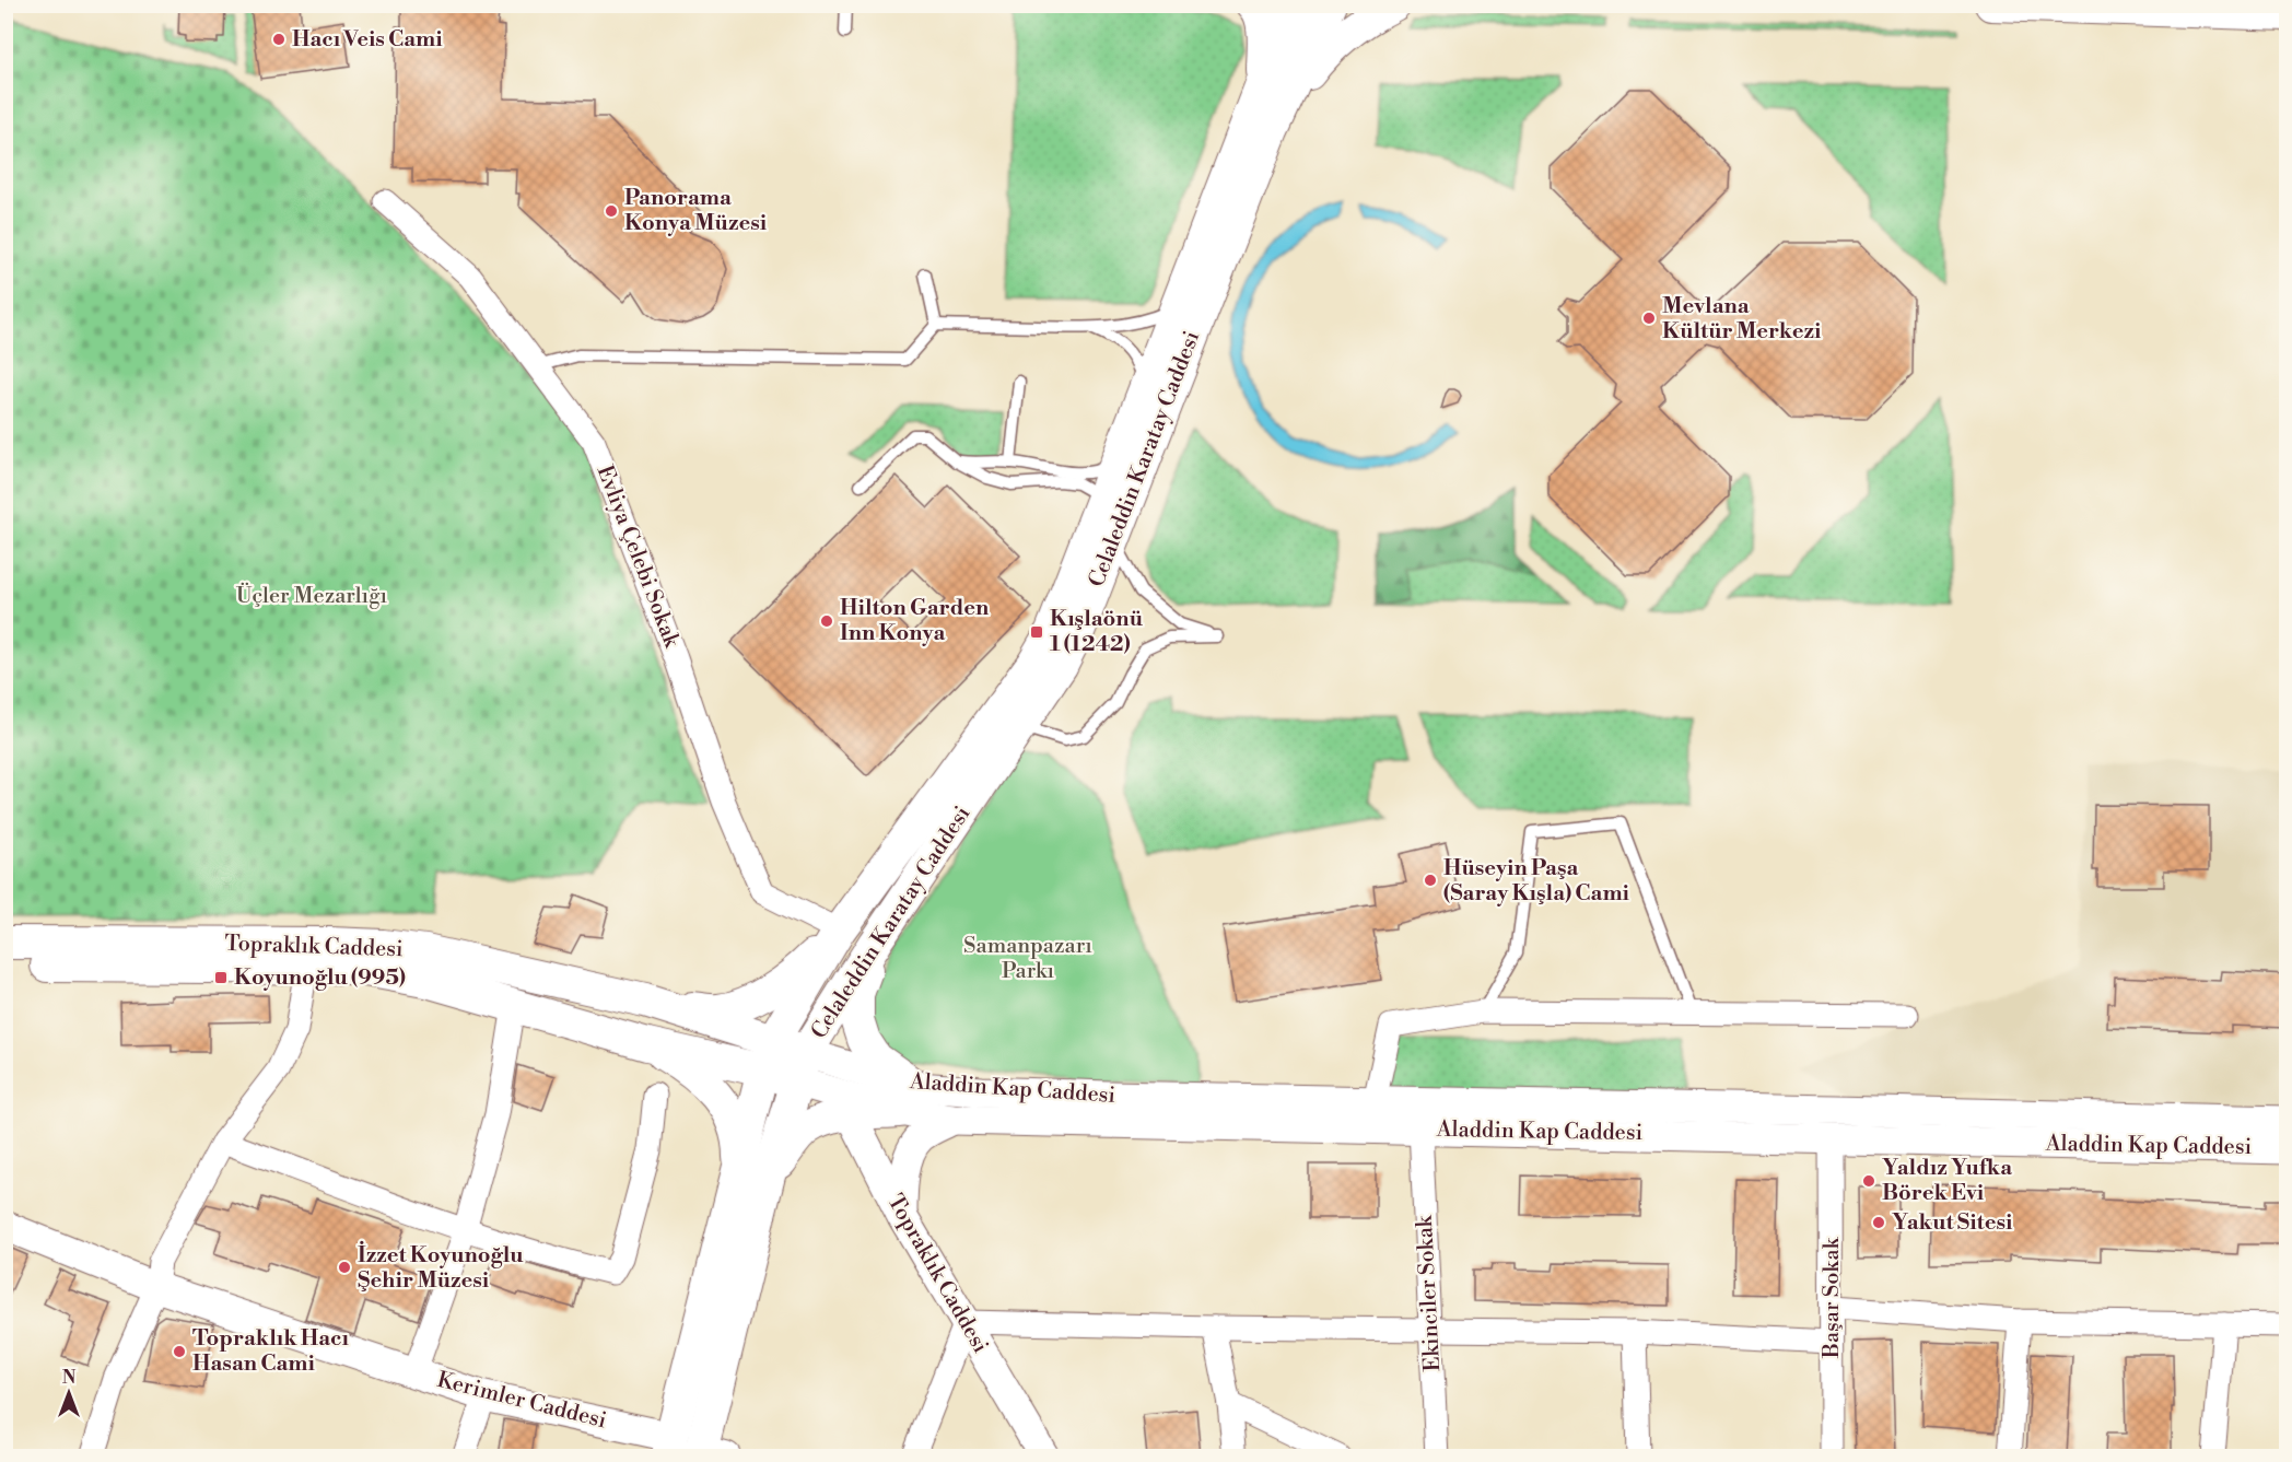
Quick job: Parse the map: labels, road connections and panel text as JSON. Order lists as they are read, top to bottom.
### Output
{
  "streets": {
    "main road": ["Celaleddin Karatay Caddesi", "Topraklık Caddesi"],
    "street": [
      "Evliya Çelebi Sokak",
      "Aladdin Kap Caddesi",
      "Ekinciler Sokak",
      "Başar Sokak",
      "Kerimler Caddesi"
    ]
  },
  "crossings": [
    ["Celaleddin Karatay Caddesi", "Evliya Çelebi Sokak"],
    ["Celaleddin Karatay Caddesi", "Topraklık Caddesi"],
    ["Celaleddin Karatay Caddesi", "Aladdin Kap Caddesi"],
    ["Celaleddin Karatay Caddesi", "Kerimler Caddesi"],
    ["Topraklık Caddesi", "Aladdin Kap Caddesi"],
    ["Aladdin Kap Caddesi", "Ekinciler Sokak"],
    ["Aladdin Kap Caddesi", "Başar Sokak"]
  ],
  "parks": ["Üçler Mezarlığı", "Samanpazarı Parkı"],
  "places": {
    "other": [
      "Hacı Veis Cami",
      "Panorama Konya Müzesi",
      "Mevlana Kültür Merkezi",
      "Hilton Garden Inn Konya",
      "Hüseyin Paşa (Saray Kışla) Cami",
      "Yaldız Yufka Börek Evi",
      "Yakut Sitesi",
      "İzzet Koyunoğlu Şehir Müzesi",
      "Topraklık Hacı Hasan Cami"
    ],
    "transit": ["Kışlaönü 1 (1242)", "Koyunoğlu (995)"]
  },
  "north": "top"
}
